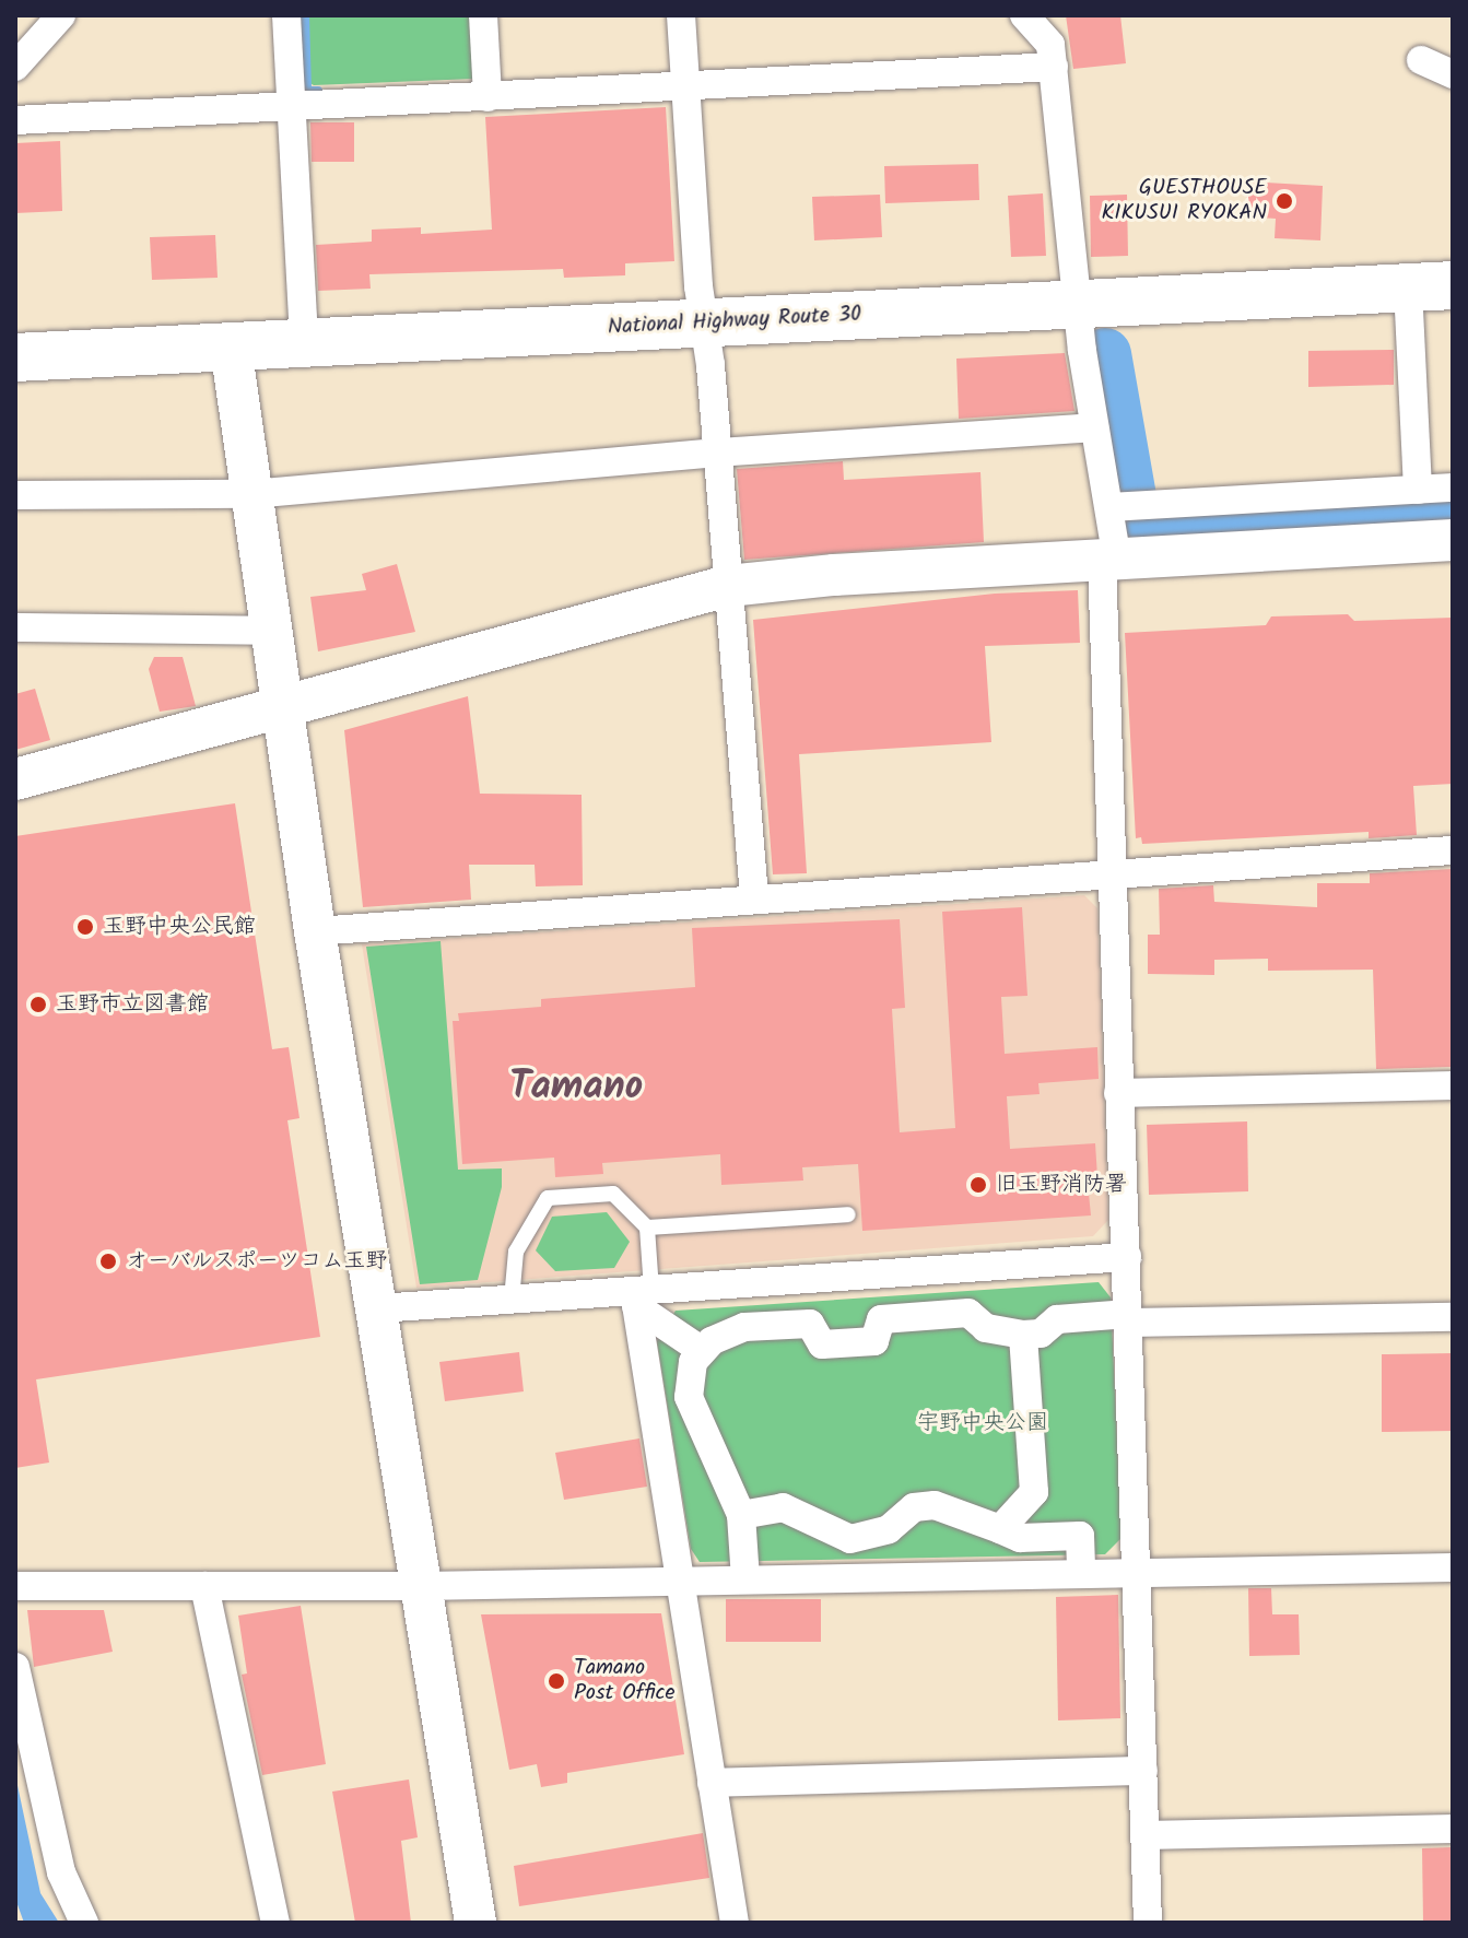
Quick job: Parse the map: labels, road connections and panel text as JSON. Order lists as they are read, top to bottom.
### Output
{
  "streets": {
    "highway": ["National Highway Route 30"]
  },
  "districts": ["Tamano"],
  "parks": ["宇野中央公園"],
  "places": [
    "GUESTHOUSE KIKUSUI RYOKAN",
    "玉野中央公民館",
    "玉野市立図書館",
    "旧玉野消防署",
    "オーバルスポーツコム玉野",
    "Tamano Post Office"
  ]
}
